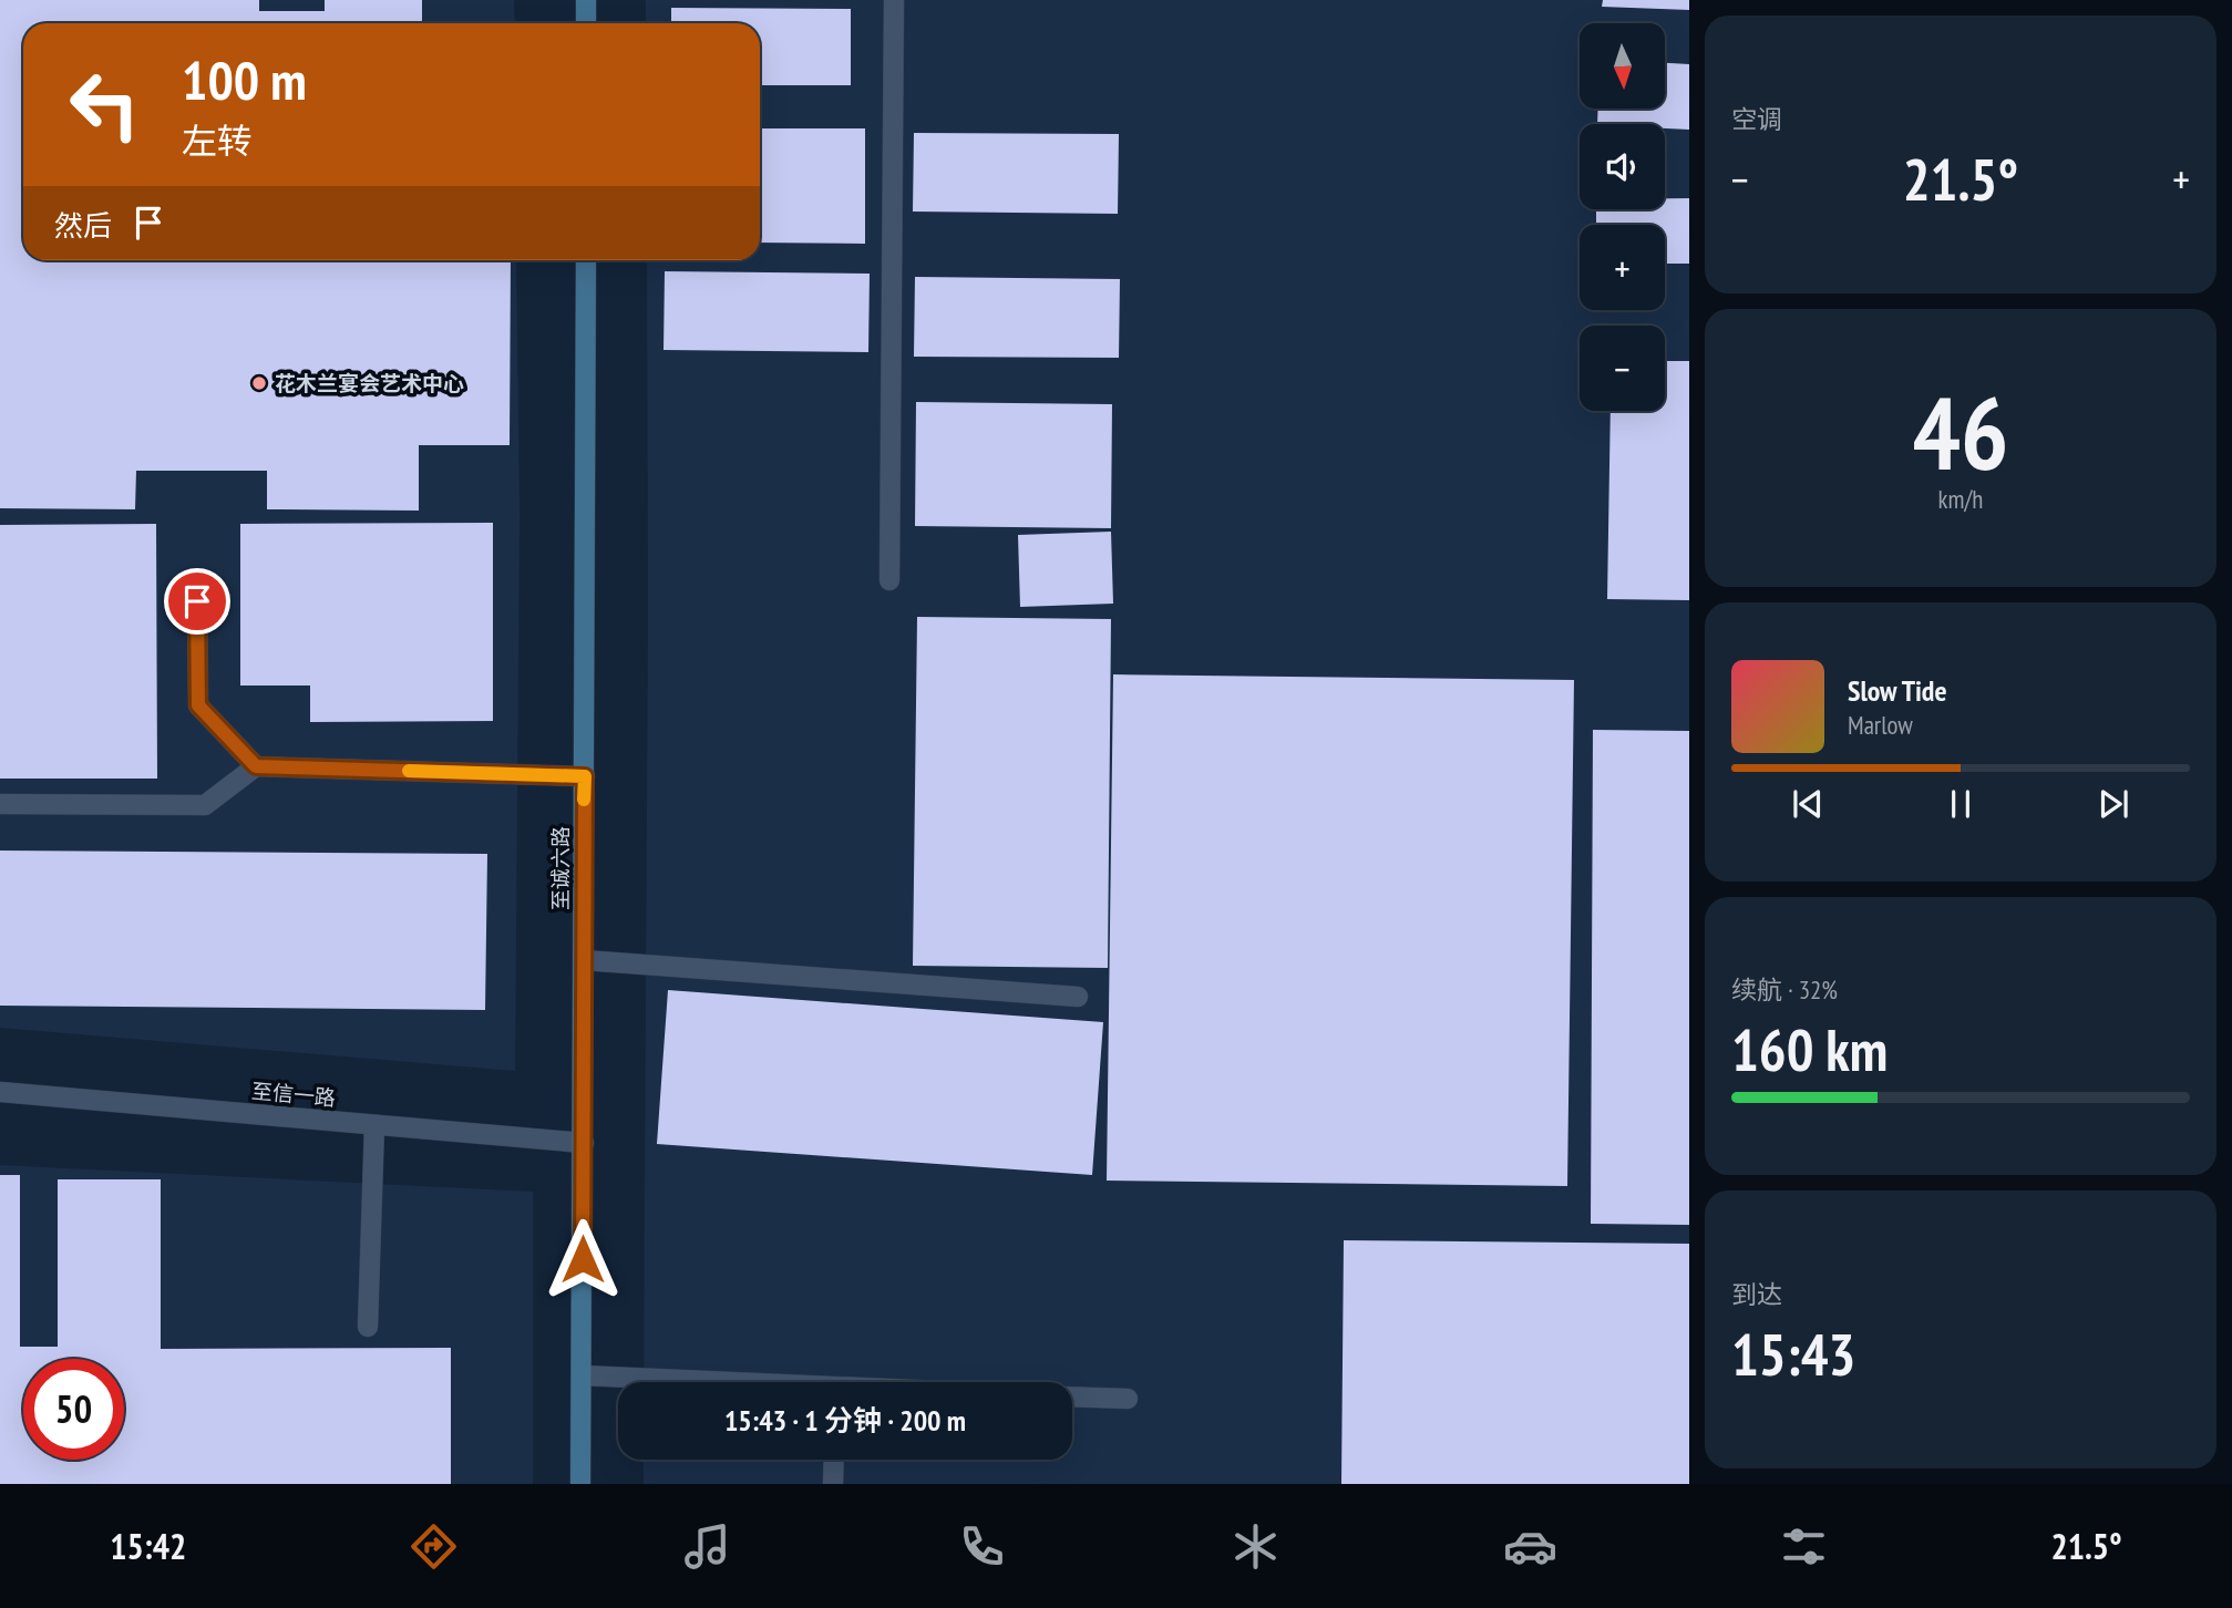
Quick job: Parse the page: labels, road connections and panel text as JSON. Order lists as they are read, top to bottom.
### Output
{
  "streets": {
    "main road": ["至诚六路"],
    "street": ["至信一路"]
  },
  "crossings": [
    ["至诚六路", "至信一路"]
  ],
  "places": ["花木兰宴会艺术中心"],
  "north": "bottom",
  "page": {
    "tile": [
      "空调",
      ["46", "km/h"],
      ["续航 · 32%", "160 km"],
      ["到达", "15:43"]
    ],
    "map_buttons": ["+", "−"],
    "turn": ["100 m", "左转"],
    "heat": ["−", "21.5°", "+"],
    "then": "然后",
    "song": ["Slow Tide", "Marlow"],
    "limit": "50",
    "trip": "15:43 · 1 分钟 · 200 m",
    "tabs": ["15:42", "21.5°"]
  }
}
